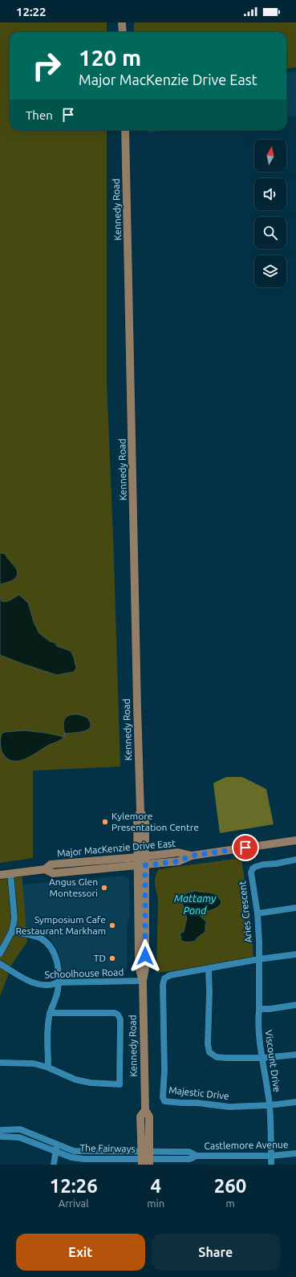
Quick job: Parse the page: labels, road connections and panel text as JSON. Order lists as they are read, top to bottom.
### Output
{
  "streets": {
    "main road": ["Kennedy Road", "Major MacKenzie Drive East"],
    "street": [
      "Aries Crescent",
      "Schoolhouse Road",
      "Viscount Drive",
      "Majestic Drive",
      "Castlemore Avenue",
      "The Fairways"
    ]
  },
  "crossings": [
    ["Kennedy Road", "Major MacKenzie Drive East"],
    ["Kennedy Road", "Schoolhouse Road"],
    ["Kennedy Road", "Castlemore Avenue"],
    ["Kennedy Road", "The Fairways"],
    ["Aries Crescent", "Viscount Drive"],
    ["Viscount Drive", "Majestic Drive"],
    ["Viscount Drive", "Castlemore Avenue"],
    ["Castlemore Avenue", "The Fairways"]
  ],
  "water": ["Mattamy Pond"],
  "places": [
    "Kylemore Presentation Centre",
    "Angus Glen Montessori",
    "Symposium Cafe Restaurant Markham",
    "TD"
  ],
  "north": "top",
  "page": {
    "status": "12:22",
    "turn": ["120 m", "Major MacKenzie Drive East"],
    "then": "Then",
    "eta": [
      "12:26",
      "Arrival",
      "4",
      "min",
      "260",
      "m"
    ],
    "buttons": ["Exit", "Share"]
  }
}
